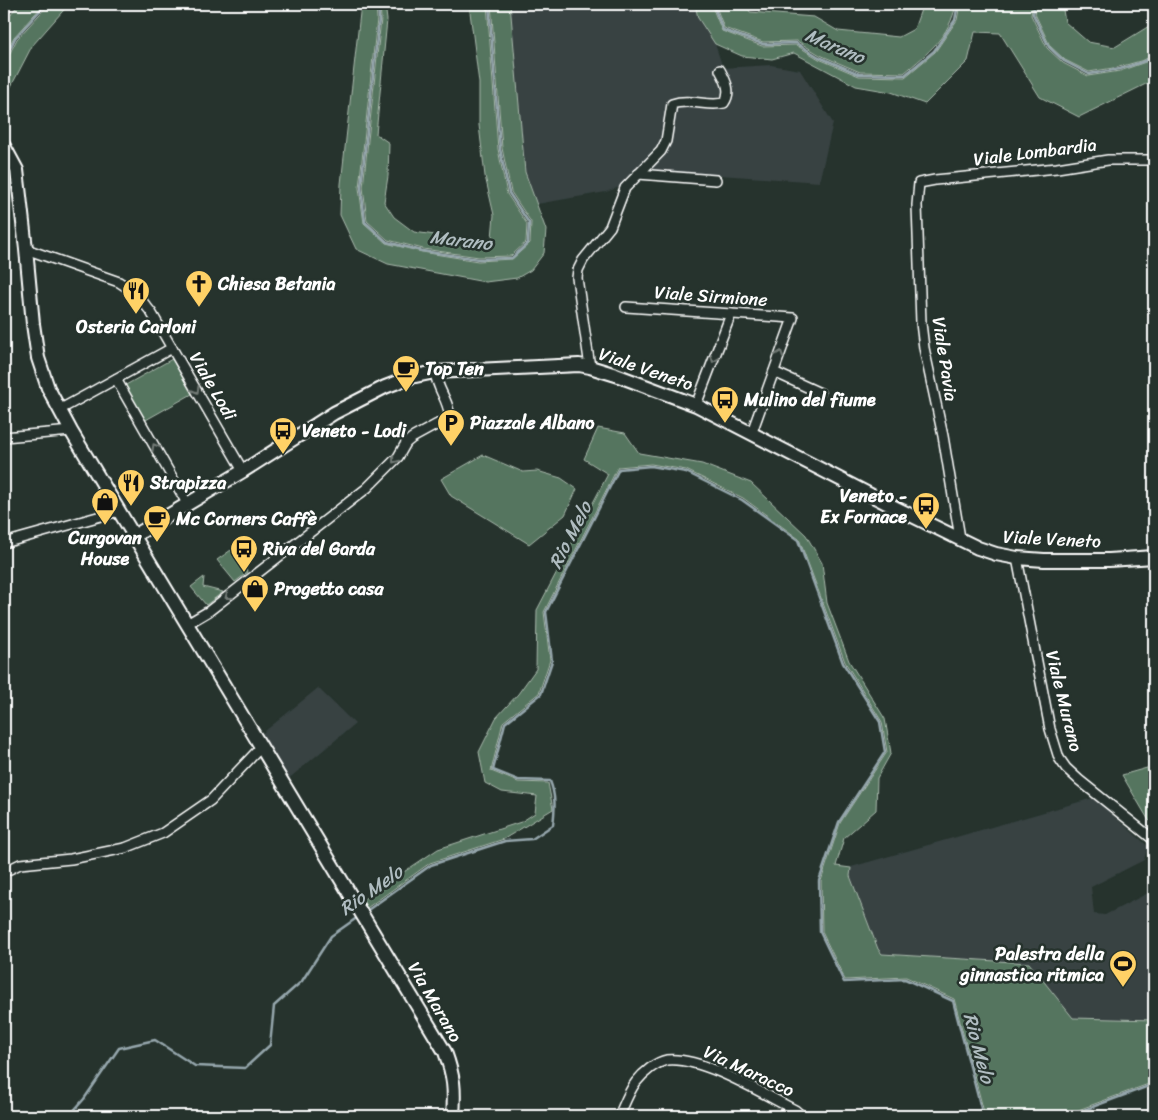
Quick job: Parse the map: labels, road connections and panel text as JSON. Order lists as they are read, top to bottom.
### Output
{
  "streets": {
    "main road": ["Viale Veneto", "Via Marano"],
    "street": [
      "Viale Lombardia",
      "Viale Sirmione",
      "Viale Pavia",
      "Viale Lodi",
      "Viale Murano",
      "Via Maracco"
    ]
  },
  "crossings": [
    ["Viale Lombardia", "Viale Pavia"],
    ["Viale Pavia", "Viale Veneto"],
    ["Viale Veneto", "Viale Lodi"],
    ["Viale Veneto", "Viale Murano"],
    ["Viale Veneto", "Via Marano"],
    ["Viale Lodi", "Via Marano"]
  ],
  "water": ["Marano", "Rio Melo"],
  "places": {
    "church": ["Chiesa Betania"],
    "restaurant": ["Osteria Carloni", "Strapizza"],
    "cafe": ["Top Ten", "Mc Corners Caffè"],
    "bus stop": [
      "Mulino del fiume",
      "Veneto - Lodi",
      "Veneto - Ex Fornace",
      "Riva del Garda"
    ],
    "parking": ["Piazzale Albano"],
    "shop": ["Curgovan House", "Progetto casa"],
    "sports": ["Palestra della ginnastica ritmica"]
  }
}
